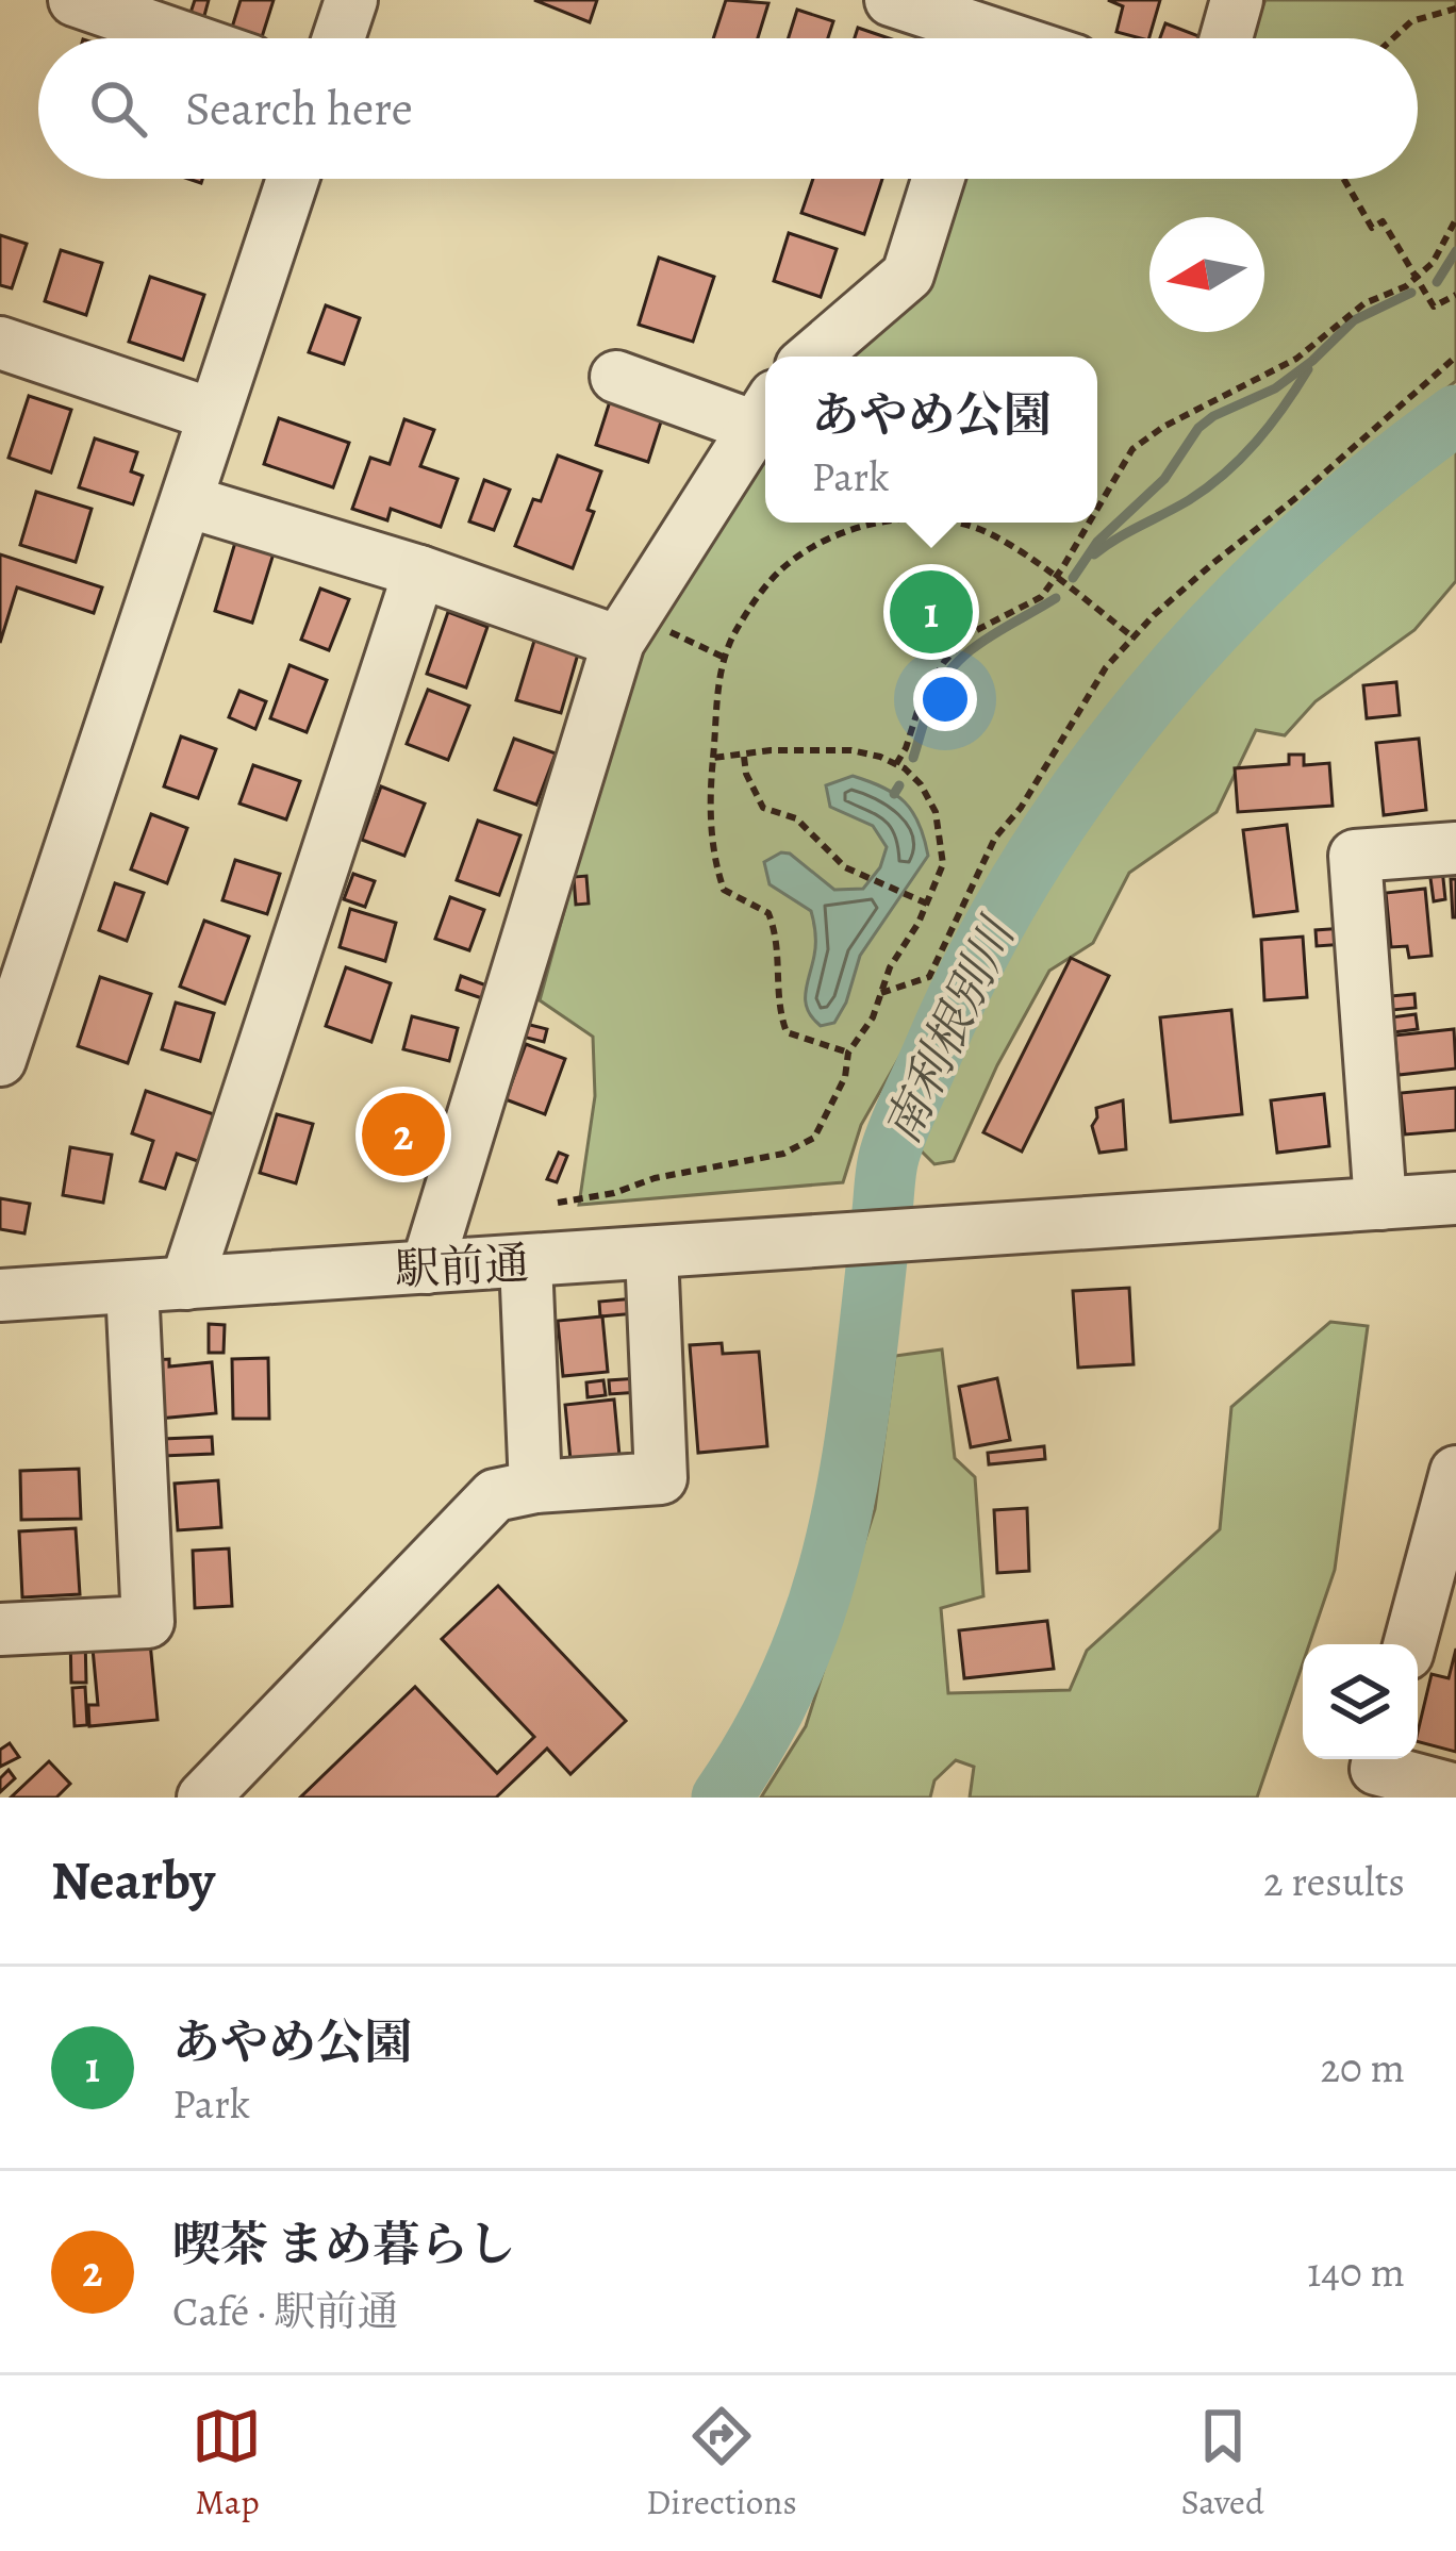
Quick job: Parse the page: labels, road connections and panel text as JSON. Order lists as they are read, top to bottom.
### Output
{
  "streets": {
    "street": ["駅前通"]
  },
  "water": ["南利根別川"],
  "north": "left",
  "page": {
    "search": "Search here",
    "popup": ["あやめ公園", "Park"],
    "pins": ["1", "2"],
    "heading": ["Nearby", "2 results"],
    "list": [
      {
        "mark": "1",
        "name": "あやめ公園",
        "note": "Park",
        "value": "20 m"
      },
      {
        "mark": "2",
        "name": "喫茶 まめ暮らし",
        "note": "Café · 駅前通",
        "value": "140 m"
      }
    ],
    "nav": ["Map", "Directions", "Saved"]
  }
}
